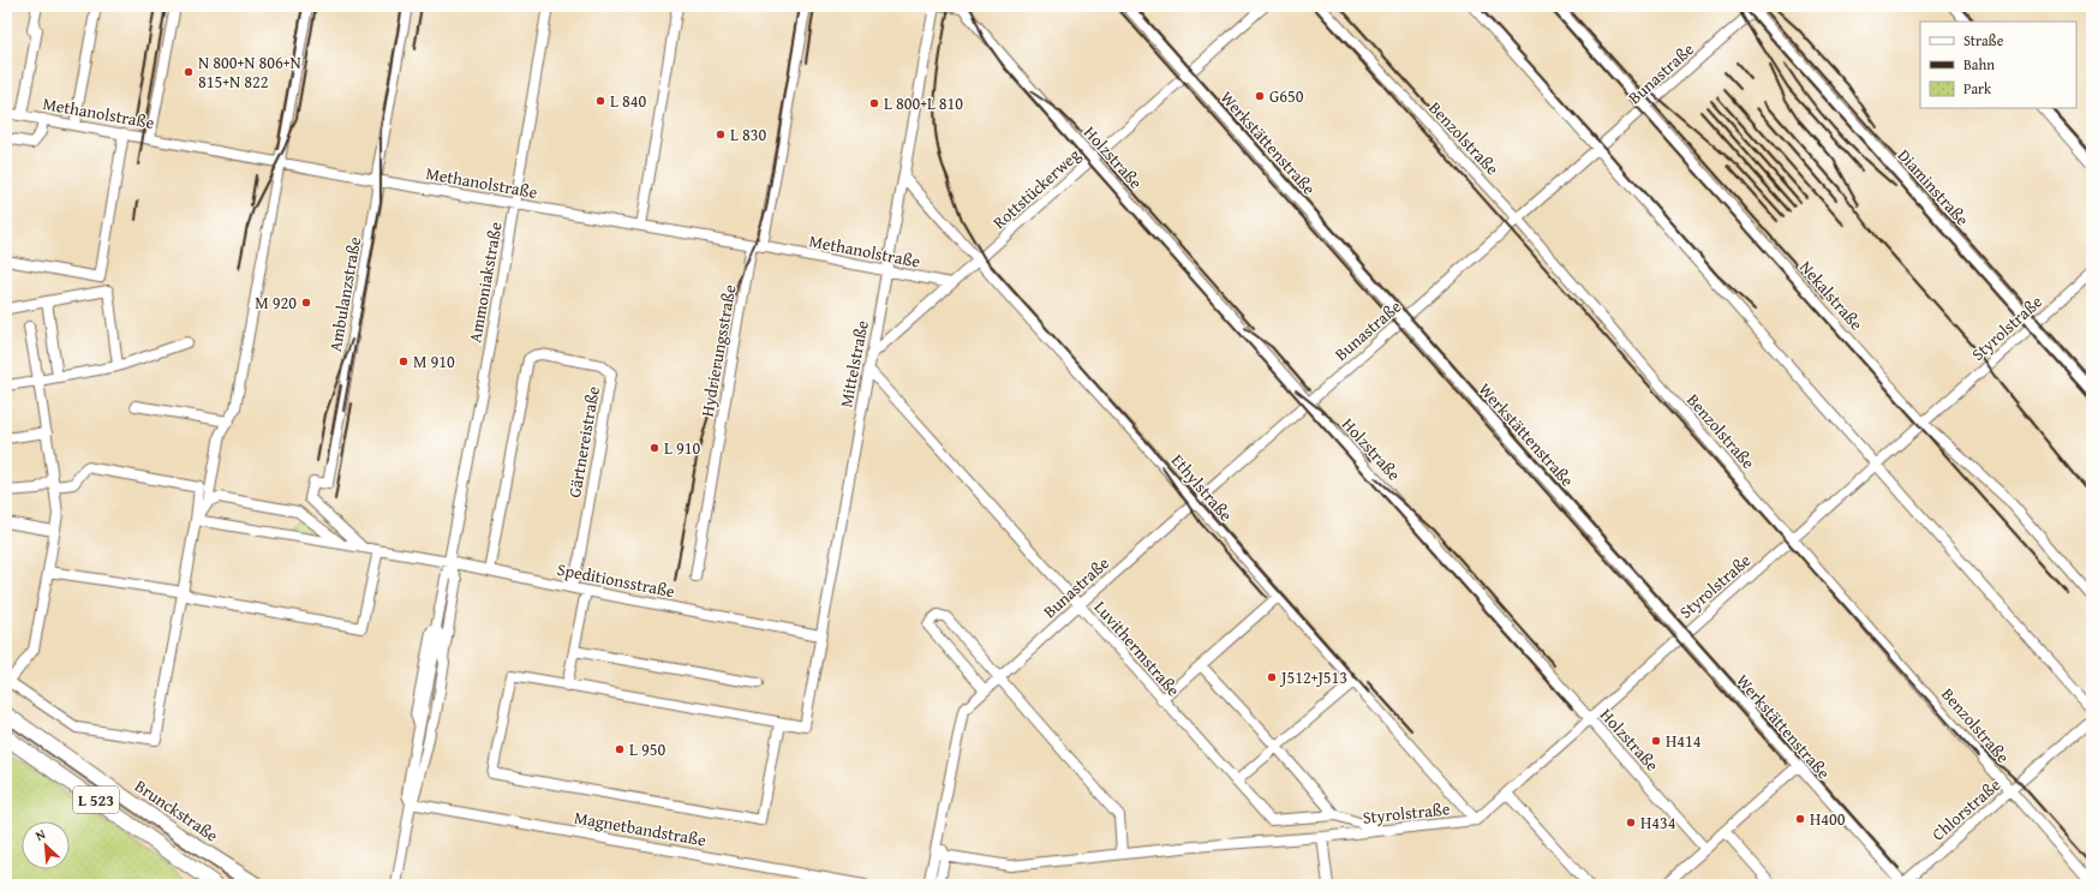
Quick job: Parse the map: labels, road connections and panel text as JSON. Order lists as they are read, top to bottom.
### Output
{
  "streets": {
    "main road": ["L 523", "Brunckstraße"],
    "street": [
      "Bunastraße",
      "Methanolstraße",
      "Benzolstraße",
      "Werkstättenstraße",
      "Holzstraße",
      "Diaminstraße",
      "Rottstückerweg",
      "Ammoniakstraße",
      "Ambulanzstraße",
      "Nekalstraße",
      "Styrolstraße",
      "Hydrierungsstraße",
      "Mittelstraße",
      "Gärtnereistraße",
      "Ethylstraße",
      "Speditionsstraße",
      "Luvithermstraße",
      "Chlorstraße",
      "Magnetbandstraße"
    ]
  },
  "crossings": [
    ["Bunastraße", "Benzolstraße"],
    ["Bunastraße", "Werkstättenstraße"],
    ["Bunastraße", "Holzstraße"],
    ["Bunastraße", "Diaminstraße"],
    ["Bunastraße", "Nekalstraße"],
    ["Bunastraße", "Ethylstraße"],
    ["Bunastraße", "Luvithermstraße"],
    ["Methanolstraße", "Rottstückerweg"],
    ["Methanolstraße", "Ammoniakstraße"],
    ["Methanolstraße", "Ambulanzstraße"],
    ["Methanolstraße", "Hydrierungsstraße"],
    ["Methanolstraße", "Mittelstraße"],
    ["Benzolstraße", "Styrolstraße"],
    ["Benzolstraße", "Chlorstraße"],
    ["Werkstättenstraße", "Rottstückerweg"],
    ["Werkstättenstraße", "Styrolstraße"],
    ["Werkstättenstraße", "Chlorstraße"],
    ["Holzstraße", "Rottstückerweg"],
    ["Holzstraße", "Styrolstraße"],
    ["Diaminstraße", "Styrolstraße"],
    ["Rottstückerweg", "Mittelstraße"],
    ["Rottstückerweg", "Ethylstraße"],
    ["Ammoniakstraße", "Speditionsstraße"],
    ["Ammoniakstraße", "Magnetbandstraße"],
    ["Ambulanzstraße", "Speditionsstraße"],
    ["Nekalstraße", "Styrolstraße"],
    ["Styrolstraße", "Ethylstraße"],
    ["Styrolstraße", "Luvithermstraße"],
    ["Mittelstraße", "Ethylstraße"],
    ["Mittelstraße", "Speditionsstraße"],
    ["Mittelstraße", "Luvithermstraße"],
    ["Gärtnereistraße", "Speditionsstraße"]
  ],
  "places": [
    "N 800+N 806+N 815+N 822",
    "G650",
    "L 840",
    "L 800+L 810",
    "L 830",
    "M 920",
    "M 910",
    "L 910",
    "J512+J513",
    "H414",
    "L 950",
    "H400",
    "H434"
  ],
  "legend": ["Straße", "Bahn", "Park"],
  "north": "top left"
}
